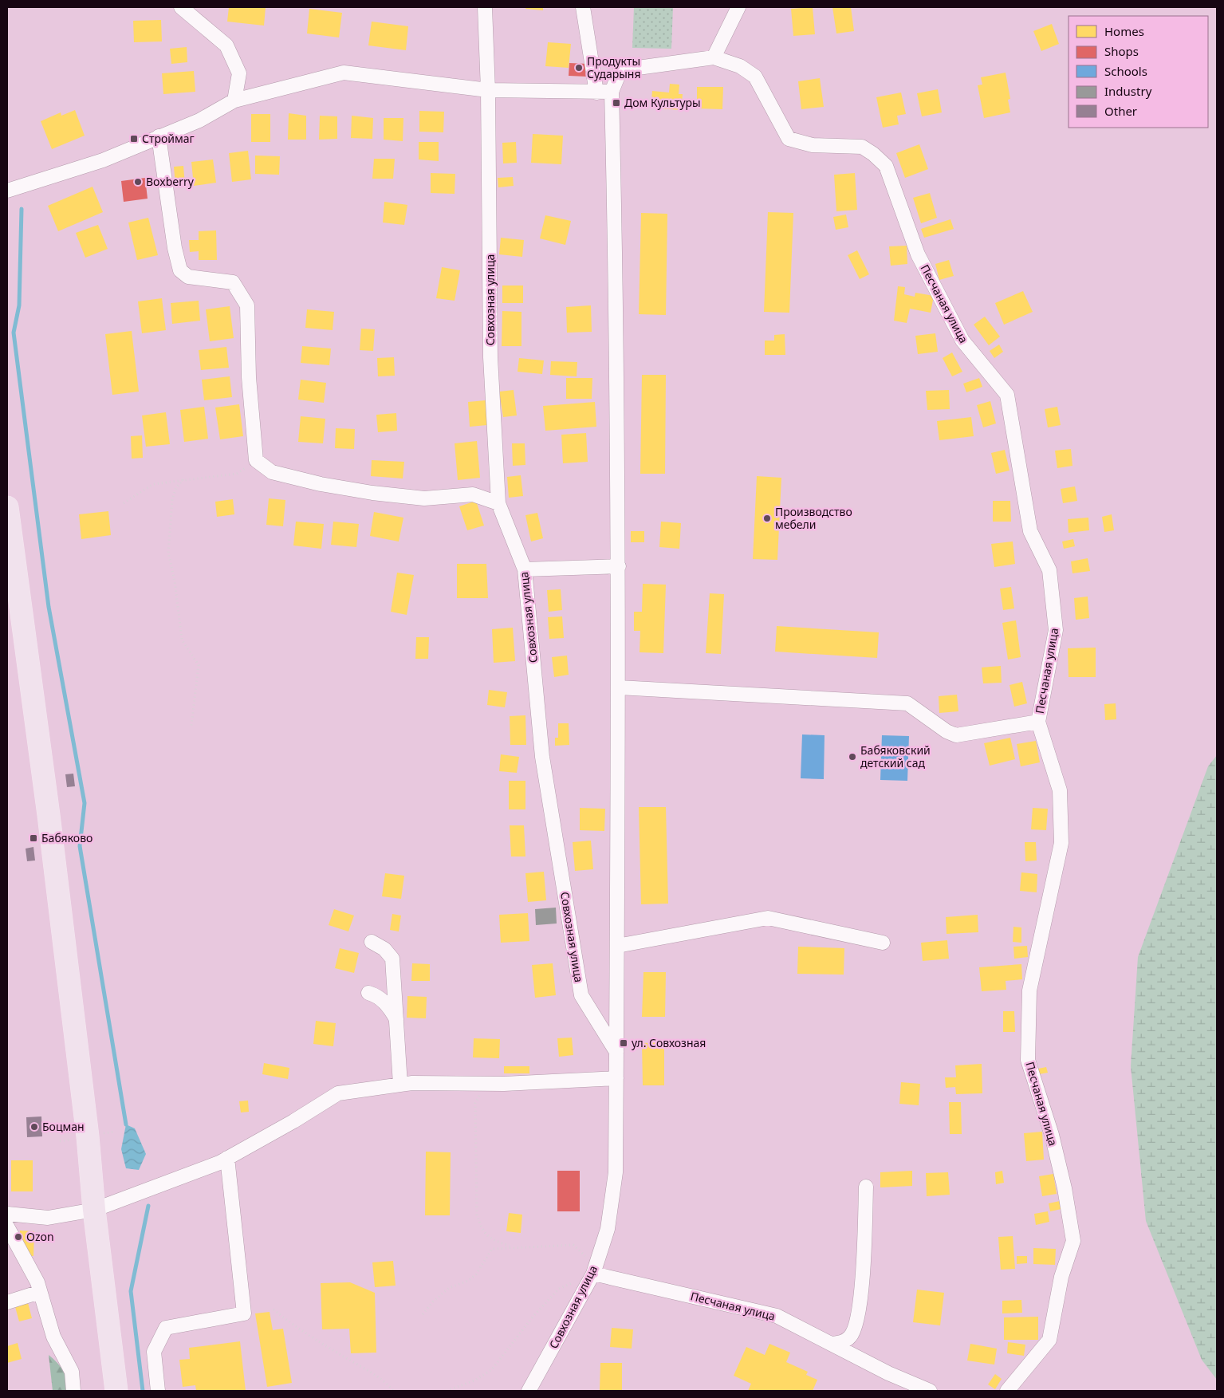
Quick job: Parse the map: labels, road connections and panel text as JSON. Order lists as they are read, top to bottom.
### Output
{
  "streets": {
    "street": ["Совхозная улица", "Песчаная улица"]
  },
  "crossings": [
    ["Совхозная улица", "Песчаная улица"]
  ],
  "places": {
    "other": [
      "Продукты Сударыня",
      "Boxberry",
      "Производство мебели",
      "Бабяковский детский сад",
      "Боцман",
      "Ozon"
    ],
    "transit": [
      "Дом Культуры",
      "Строймаг",
      "Бабяково",
      "ул. Совхозная"
    ]
  },
  "legend": [
    "Homes",
    "Shops",
    "Schools",
    "Industry",
    "Other"
  ]
}
